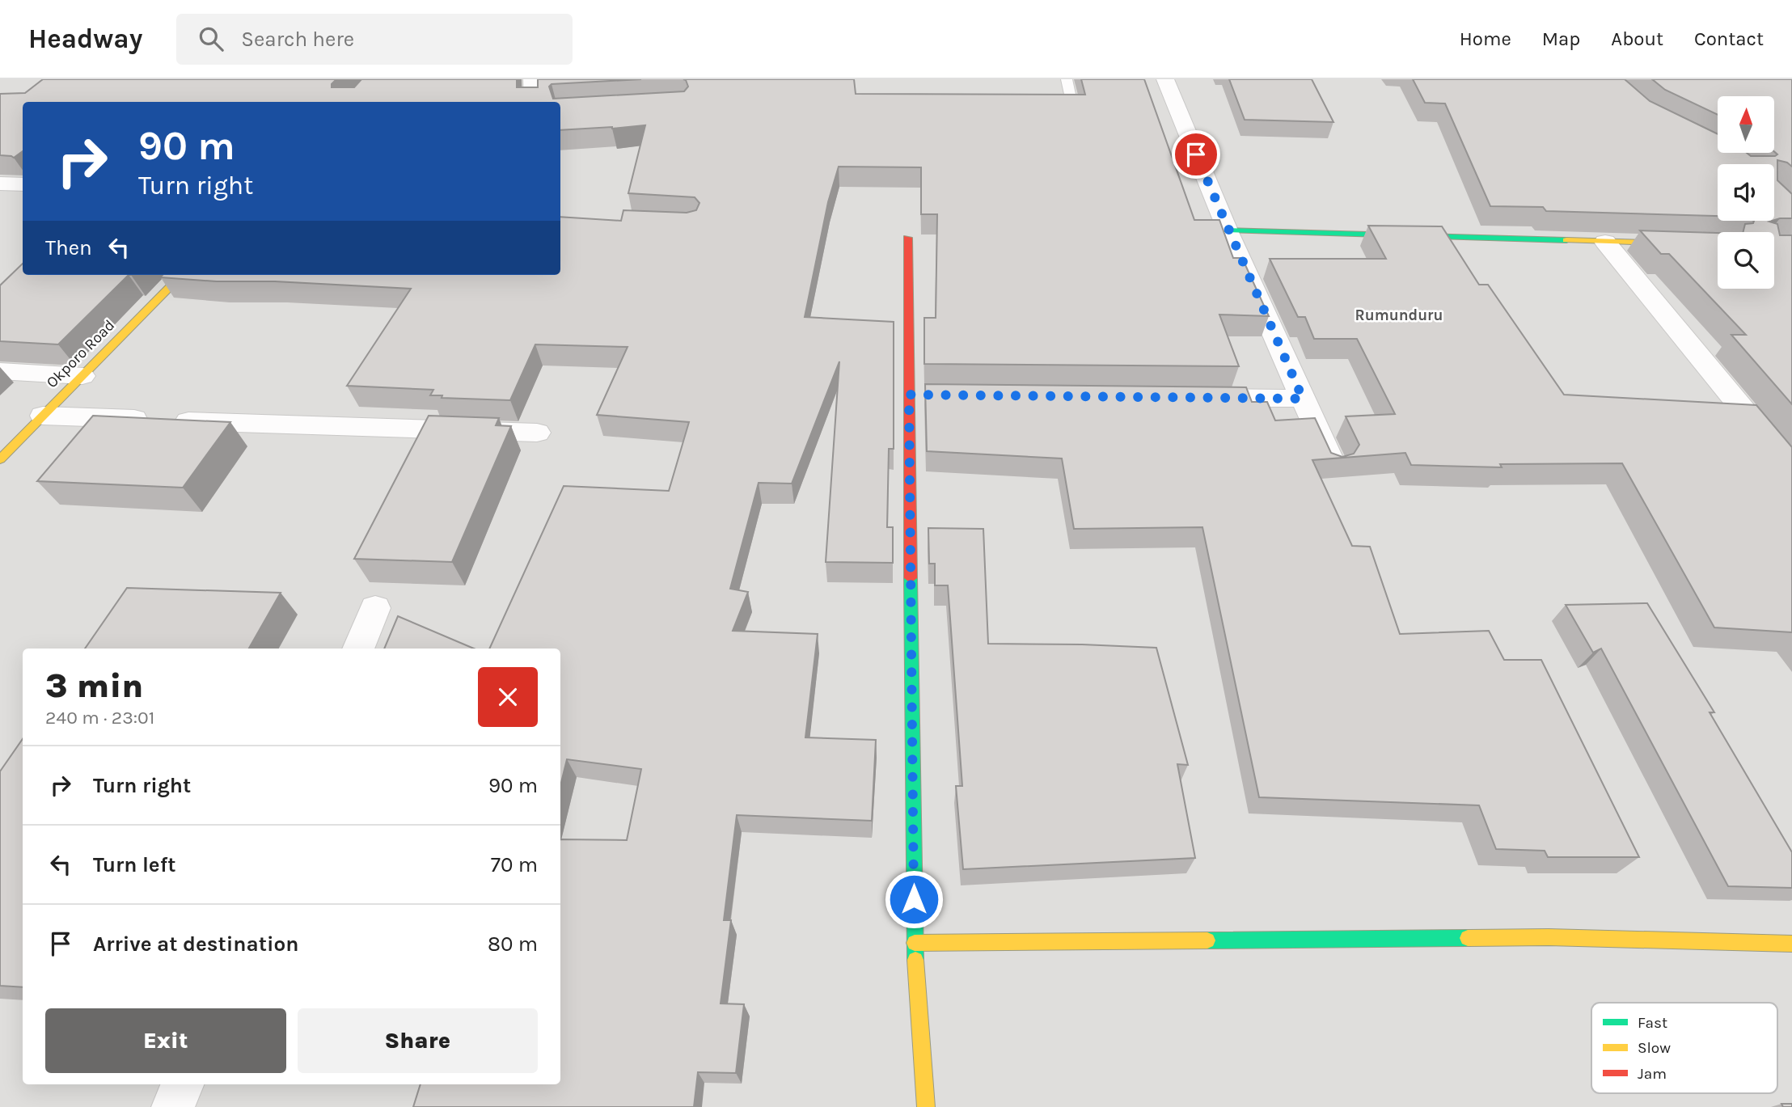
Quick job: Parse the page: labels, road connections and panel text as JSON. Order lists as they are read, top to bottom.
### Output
{
  "streets": {
    "street": ["Okporo Road"]
  },
  "districts": ["Rumunduru"],
  "legend": ["Fast", "Slow", "Jam"],
  "north": "top",
  "page": {
    "header": "Headway",
    "search": "Search here",
    "nav": [
      "Home",
      "Map",
      "About",
      "Contact"
    ],
    "turn": ["90 m", "Turn right"],
    "then": "Then",
    "heading": ["3 min", "240 m · 23:01"],
    "list": [
      {
        "name": "Turn right",
        "value": "90 m"
      },
      {
        "name": "Turn left",
        "value": "70 m"
      },
      {
        "name": "Arrive at destination",
        "value": "80 m"
      }
    ],
    "buttons": ["Exit", "Share"]
  }
}
